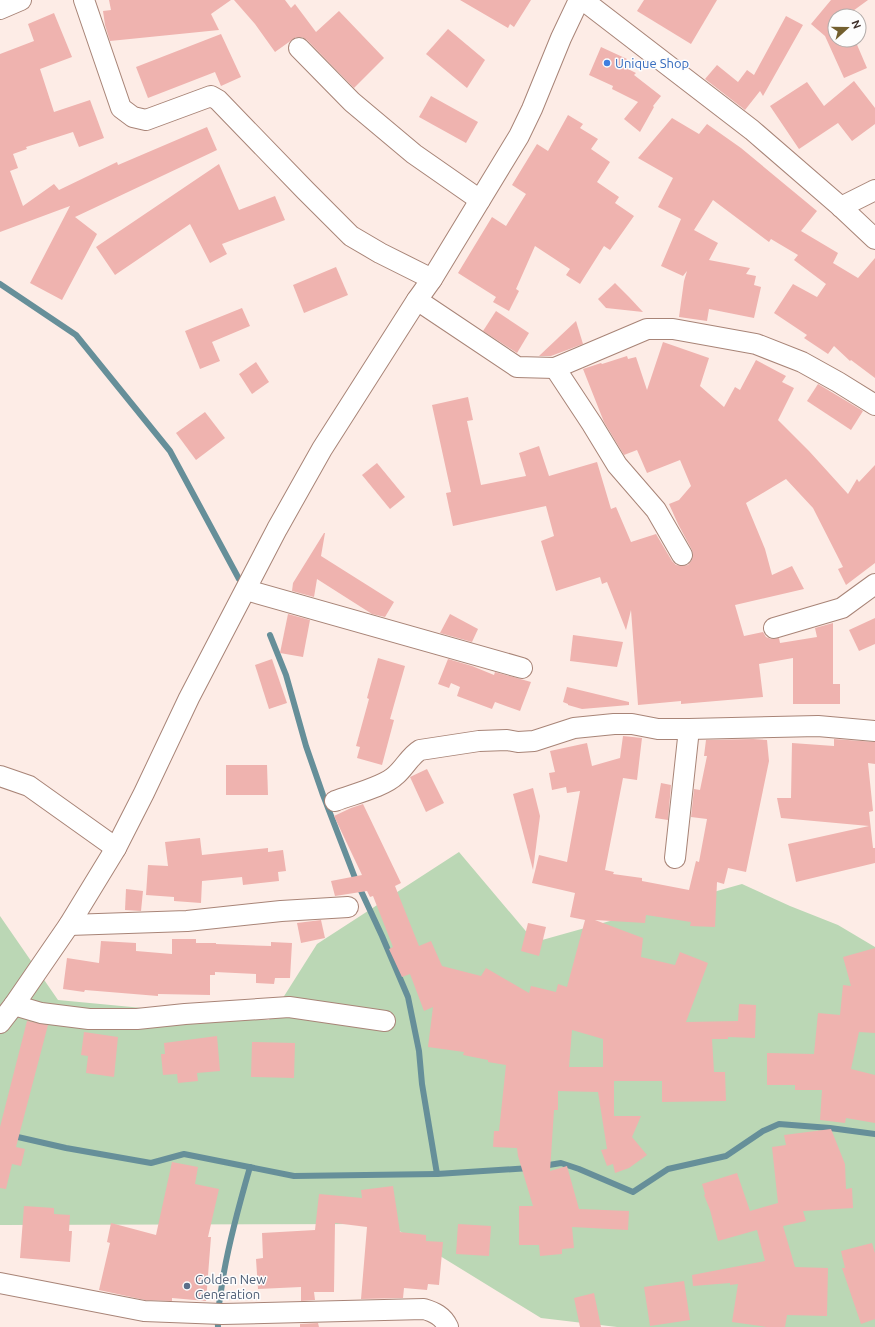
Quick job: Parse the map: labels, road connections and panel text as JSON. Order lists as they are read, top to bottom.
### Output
{
  "places": ["Unique Shop", "Golden New Generation"],
  "north": "right"
}
